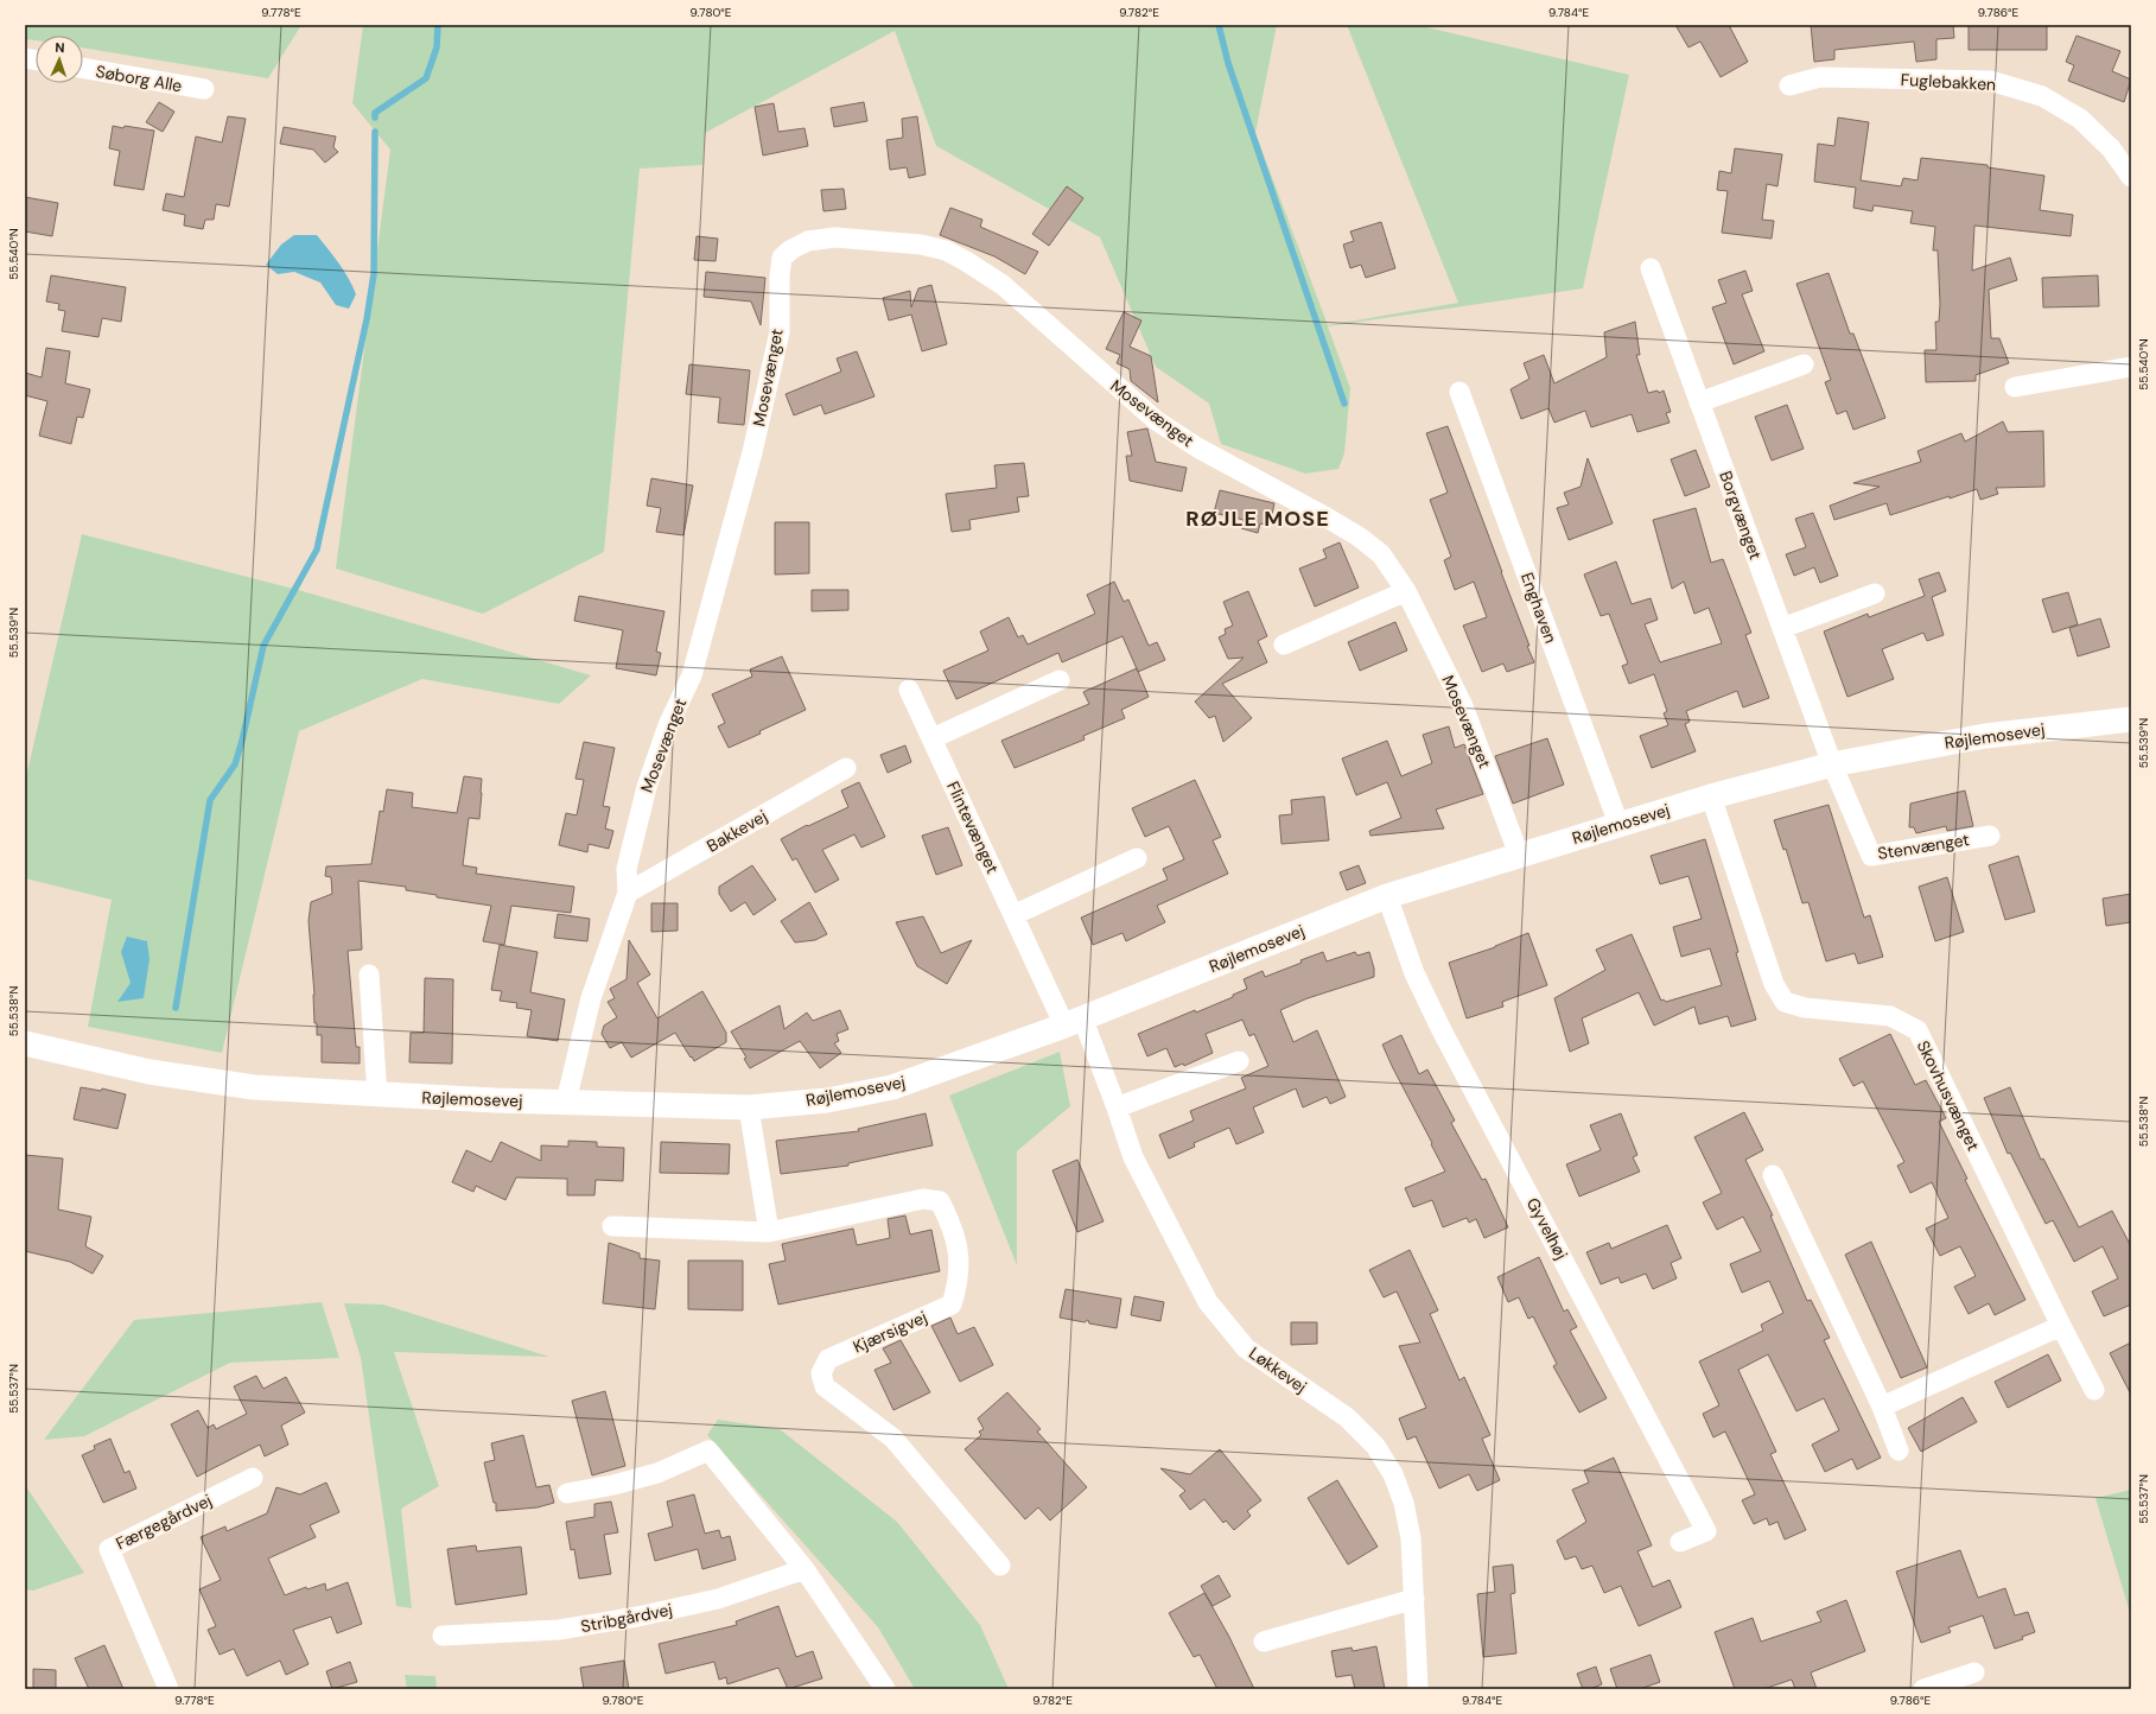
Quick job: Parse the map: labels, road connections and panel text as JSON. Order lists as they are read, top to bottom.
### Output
{
  "streets": {
    "street": [
      "Søborg Alle",
      "Fuglebakken",
      "Mosevænget",
      "Borgvænget",
      "Enghaven",
      "Røjlemosevej",
      "Flintevænget",
      "Bakkevej",
      "Stenvænget",
      "Skovhusvænget",
      "Gyvelhøj",
      "Kjærsigvej",
      "Løkkevej",
      "Færgegårdvej",
      "Stribgårdvej"
    ]
  },
  "crossings": [
    ["Mosevænget", "Røjlemosevej"],
    ["Mosevænget", "Bakkevej"],
    ["Borgvænget", "Røjlemosevej"],
    ["Borgvænget", "Stenvænget"],
    ["Enghaven", "Røjlemosevej"],
    ["Røjlemosevej", "Flintevænget"],
    ["Røjlemosevej", "Stenvænget"],
    ["Røjlemosevej", "Skovhusvænget"],
    ["Røjlemosevej", "Gyvelhøj"],
    ["Røjlemosevej", "Løkkevej"],
    ["Flintevænget", "Løkkevej"]
  ],
  "districts": ["RØJLE MOSE"],
  "north": "top",
  "coordinates": [
    "9.778°E",
    "9.780°E",
    "9.782°E",
    "9.784°E",
    "9.786°E",
    "55.540°N",
    "55.539°N",
    "55.538°N",
    "55.537°N"
  ]
}
